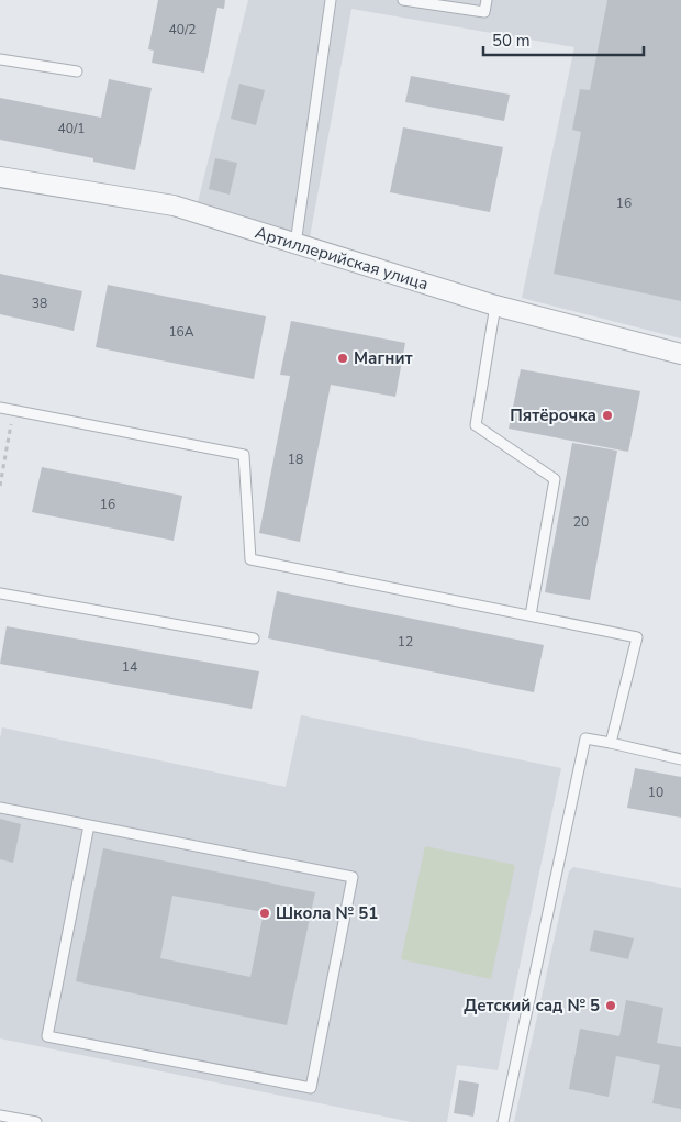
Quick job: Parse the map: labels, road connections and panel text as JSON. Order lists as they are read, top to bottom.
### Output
{
  "streets": {
    "street": ["Артиллерийская улица"]
  },
  "places": [
    "Магнит",
    "Пятёрочка",
    "Школа № 51",
    "Детский сад № 5"
  ],
  "house_numbers": [
    "40/2",
    "40/1",
    "16",
    "38",
    "16А",
    "18",
    "16",
    "20",
    "12",
    "14",
    "10"
  ],
  "scale_bar": "50 m"
}
